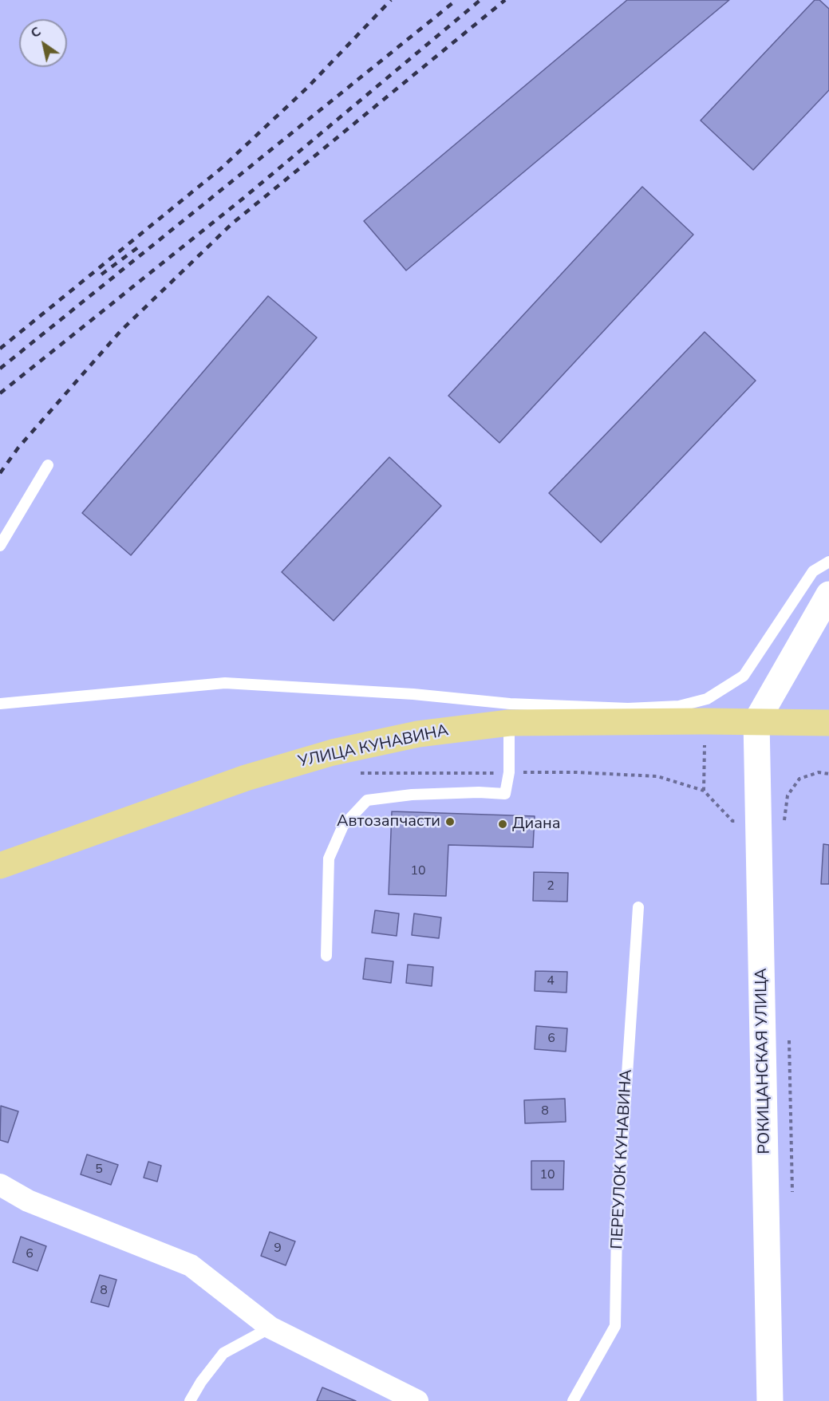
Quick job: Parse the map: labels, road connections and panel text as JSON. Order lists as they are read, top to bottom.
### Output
{
  "streets": {
    "main road": ["УЛИЦА КУНАВИНА"],
    "street": ["РОКИЦАНСКАЯ УЛИЦА"],
    "lane": ["ПЕРЕУЛОК КУНАВИНА"]
  },
  "crossings": [
    ["УЛИЦА КУНАВИНА", "РОКИЦАНСКАЯ УЛИЦА"]
  ],
  "places": ["Автозапчасти", "Диана"],
  "house_numbers": [
    "10",
    "2",
    "4",
    "6",
    "8",
    "5",
    "10",
    "9",
    "6",
    "8"
  ],
  "north": "top left"
}
